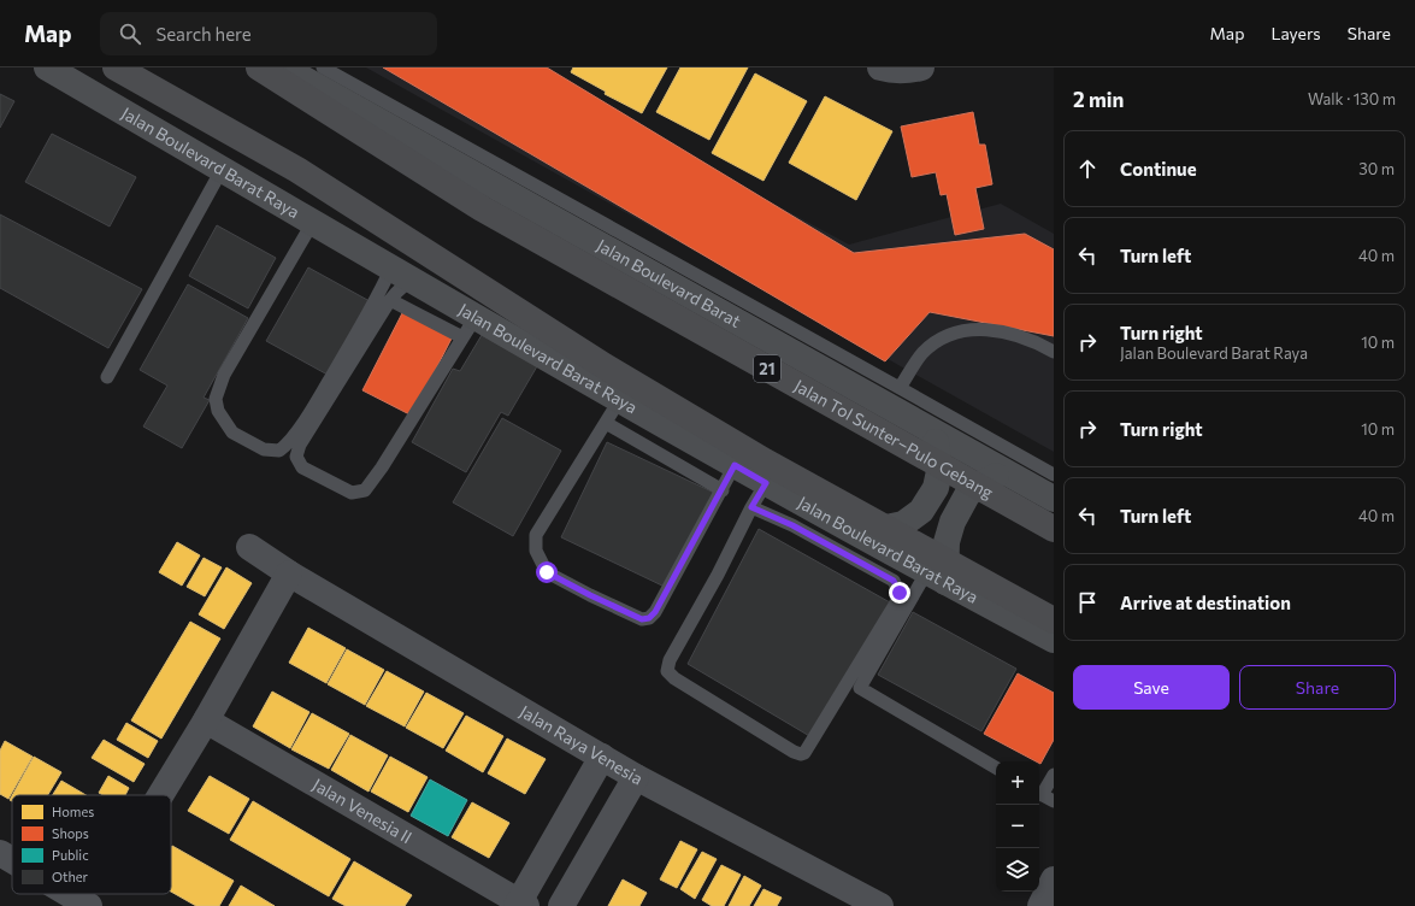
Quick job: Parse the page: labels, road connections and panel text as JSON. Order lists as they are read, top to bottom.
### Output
{
  "streets": {
    "highway": ["21", "Jalan Tol Sunter–Pulo Gebang"],
    "main road": ["Jalan Boulevard Barat Raya", "Jalan Boulevard Barat"],
    "street": ["Jalan Raya Venesia", "Jalan Venesia II"]
  },
  "legend": [
    "Homes",
    "Shops",
    "Public",
    "Other"
  ],
  "page": {
    "header": "Map",
    "search": "Search here",
    "nav": ["Map", "Layers", "Share"],
    "heading": ["2 min", "Walk · 130 m"],
    "list": [
      ["Continue", "30 m"],
      ["Turn left", "40 m"],
      ["Turn right", "Jalan Boulevard Barat Raya", "10 m"],
      ["Turn right", "10 m"],
      ["Turn left", "40 m"],
      "Arrive at destination"
    ],
    "buttons": ["Save", "Share"],
    "map_buttons": ["+", "−"]
  }
}
